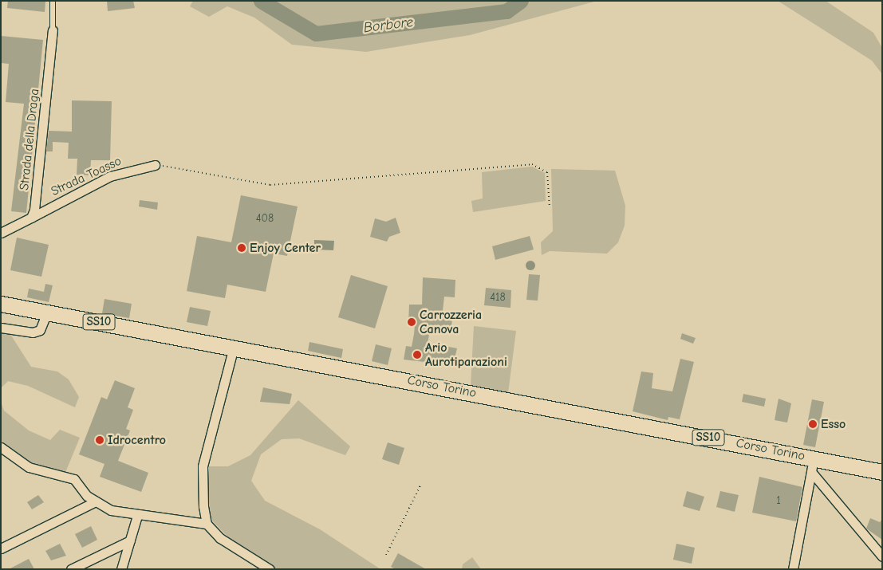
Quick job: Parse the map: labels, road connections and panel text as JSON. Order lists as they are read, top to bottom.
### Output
{
  "streets": {
    "main road": ["SS10", "Corso Torino"],
    "street": ["Strada della Draga", "Strada Toasso"]
  },
  "crossings": [
    ["Strada della Draga", "Strada Toasso"]
  ],
  "water": ["Borbore"],
  "places": [
    "Enjoy Center",
    "Carrozzeria Canova",
    "Ario Aurotiparazioni",
    "Esso",
    "Idrocentro"
  ],
  "house_numbers": ["408", "418", "1"]
}
